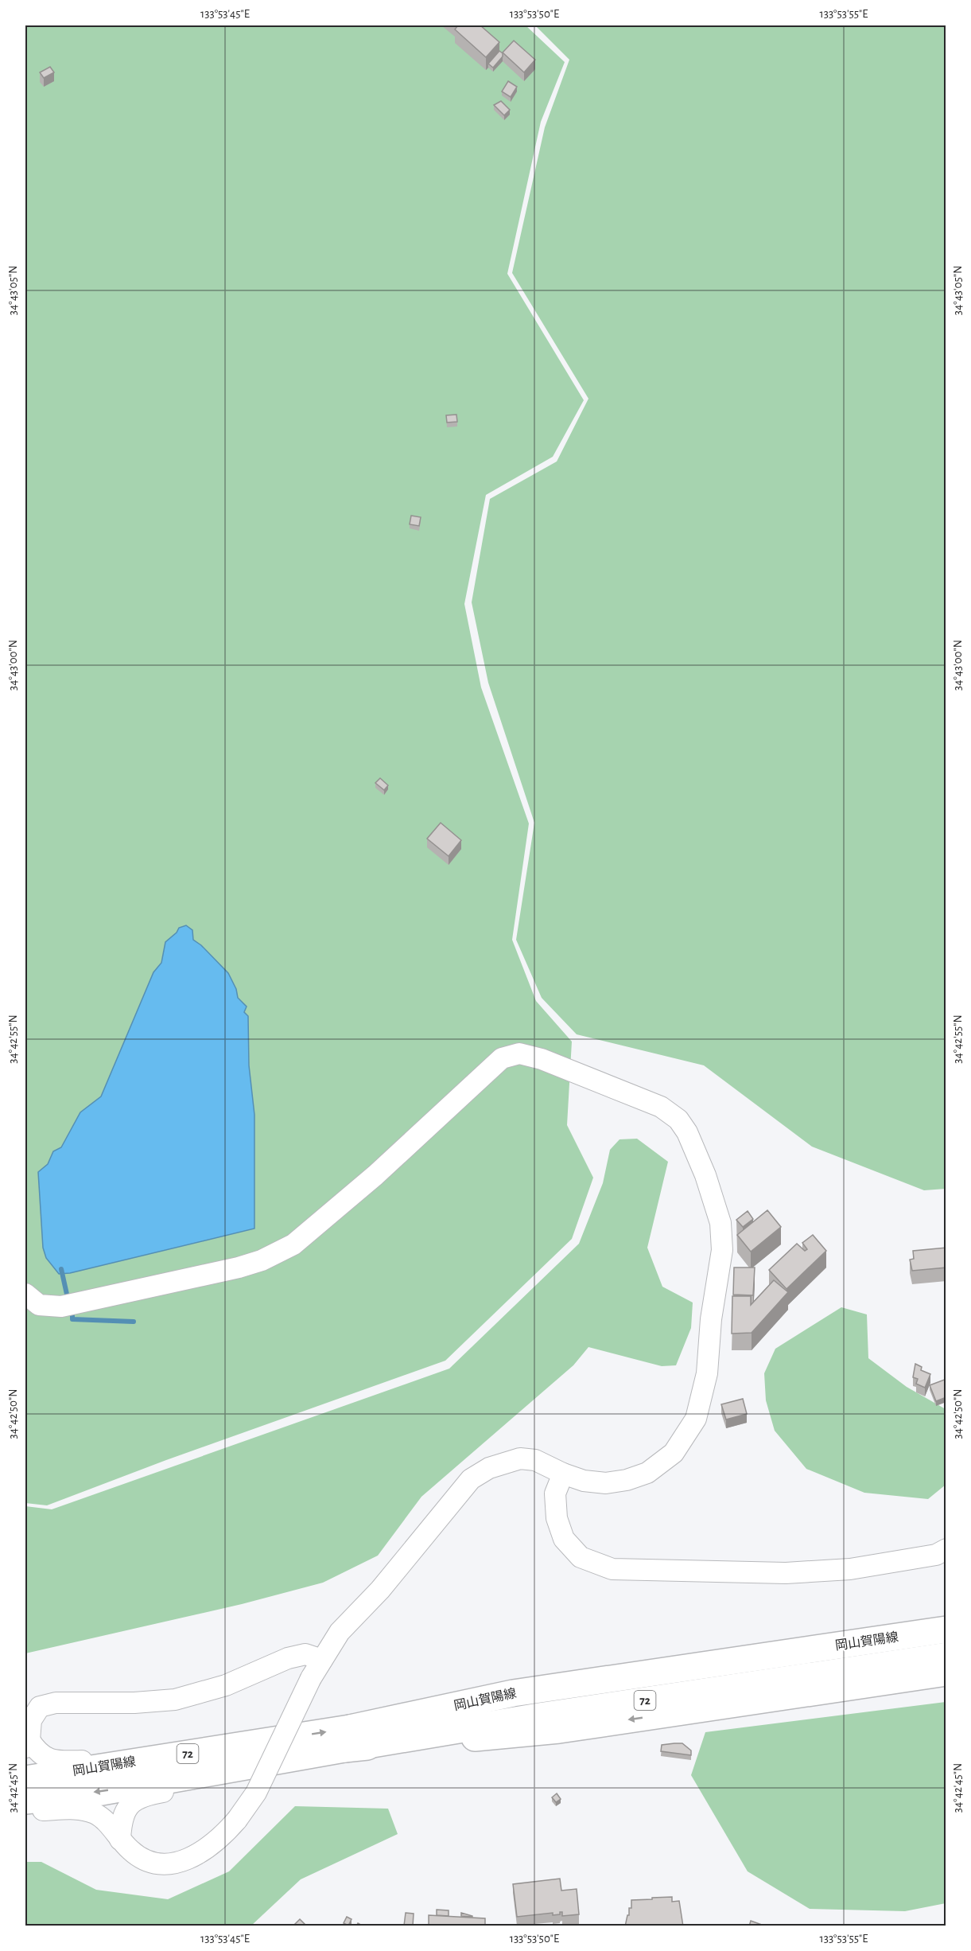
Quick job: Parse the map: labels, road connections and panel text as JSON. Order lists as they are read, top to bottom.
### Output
{
  "streets": {
    "main road": ["岡山賀陽線", "72"]
  },
  "crossings": [
    ["岡山賀陽線", "72"]
  ],
  "coordinates": [
    "133°53'45\"E",
    "133°53'50\"E",
    "133°53'55\"E",
    "34°43'05\"N",
    "34°43'00\"N",
    "34°42'55\"N",
    "34°42'50\"N",
    "34°42'45\"N"
  ]
}
